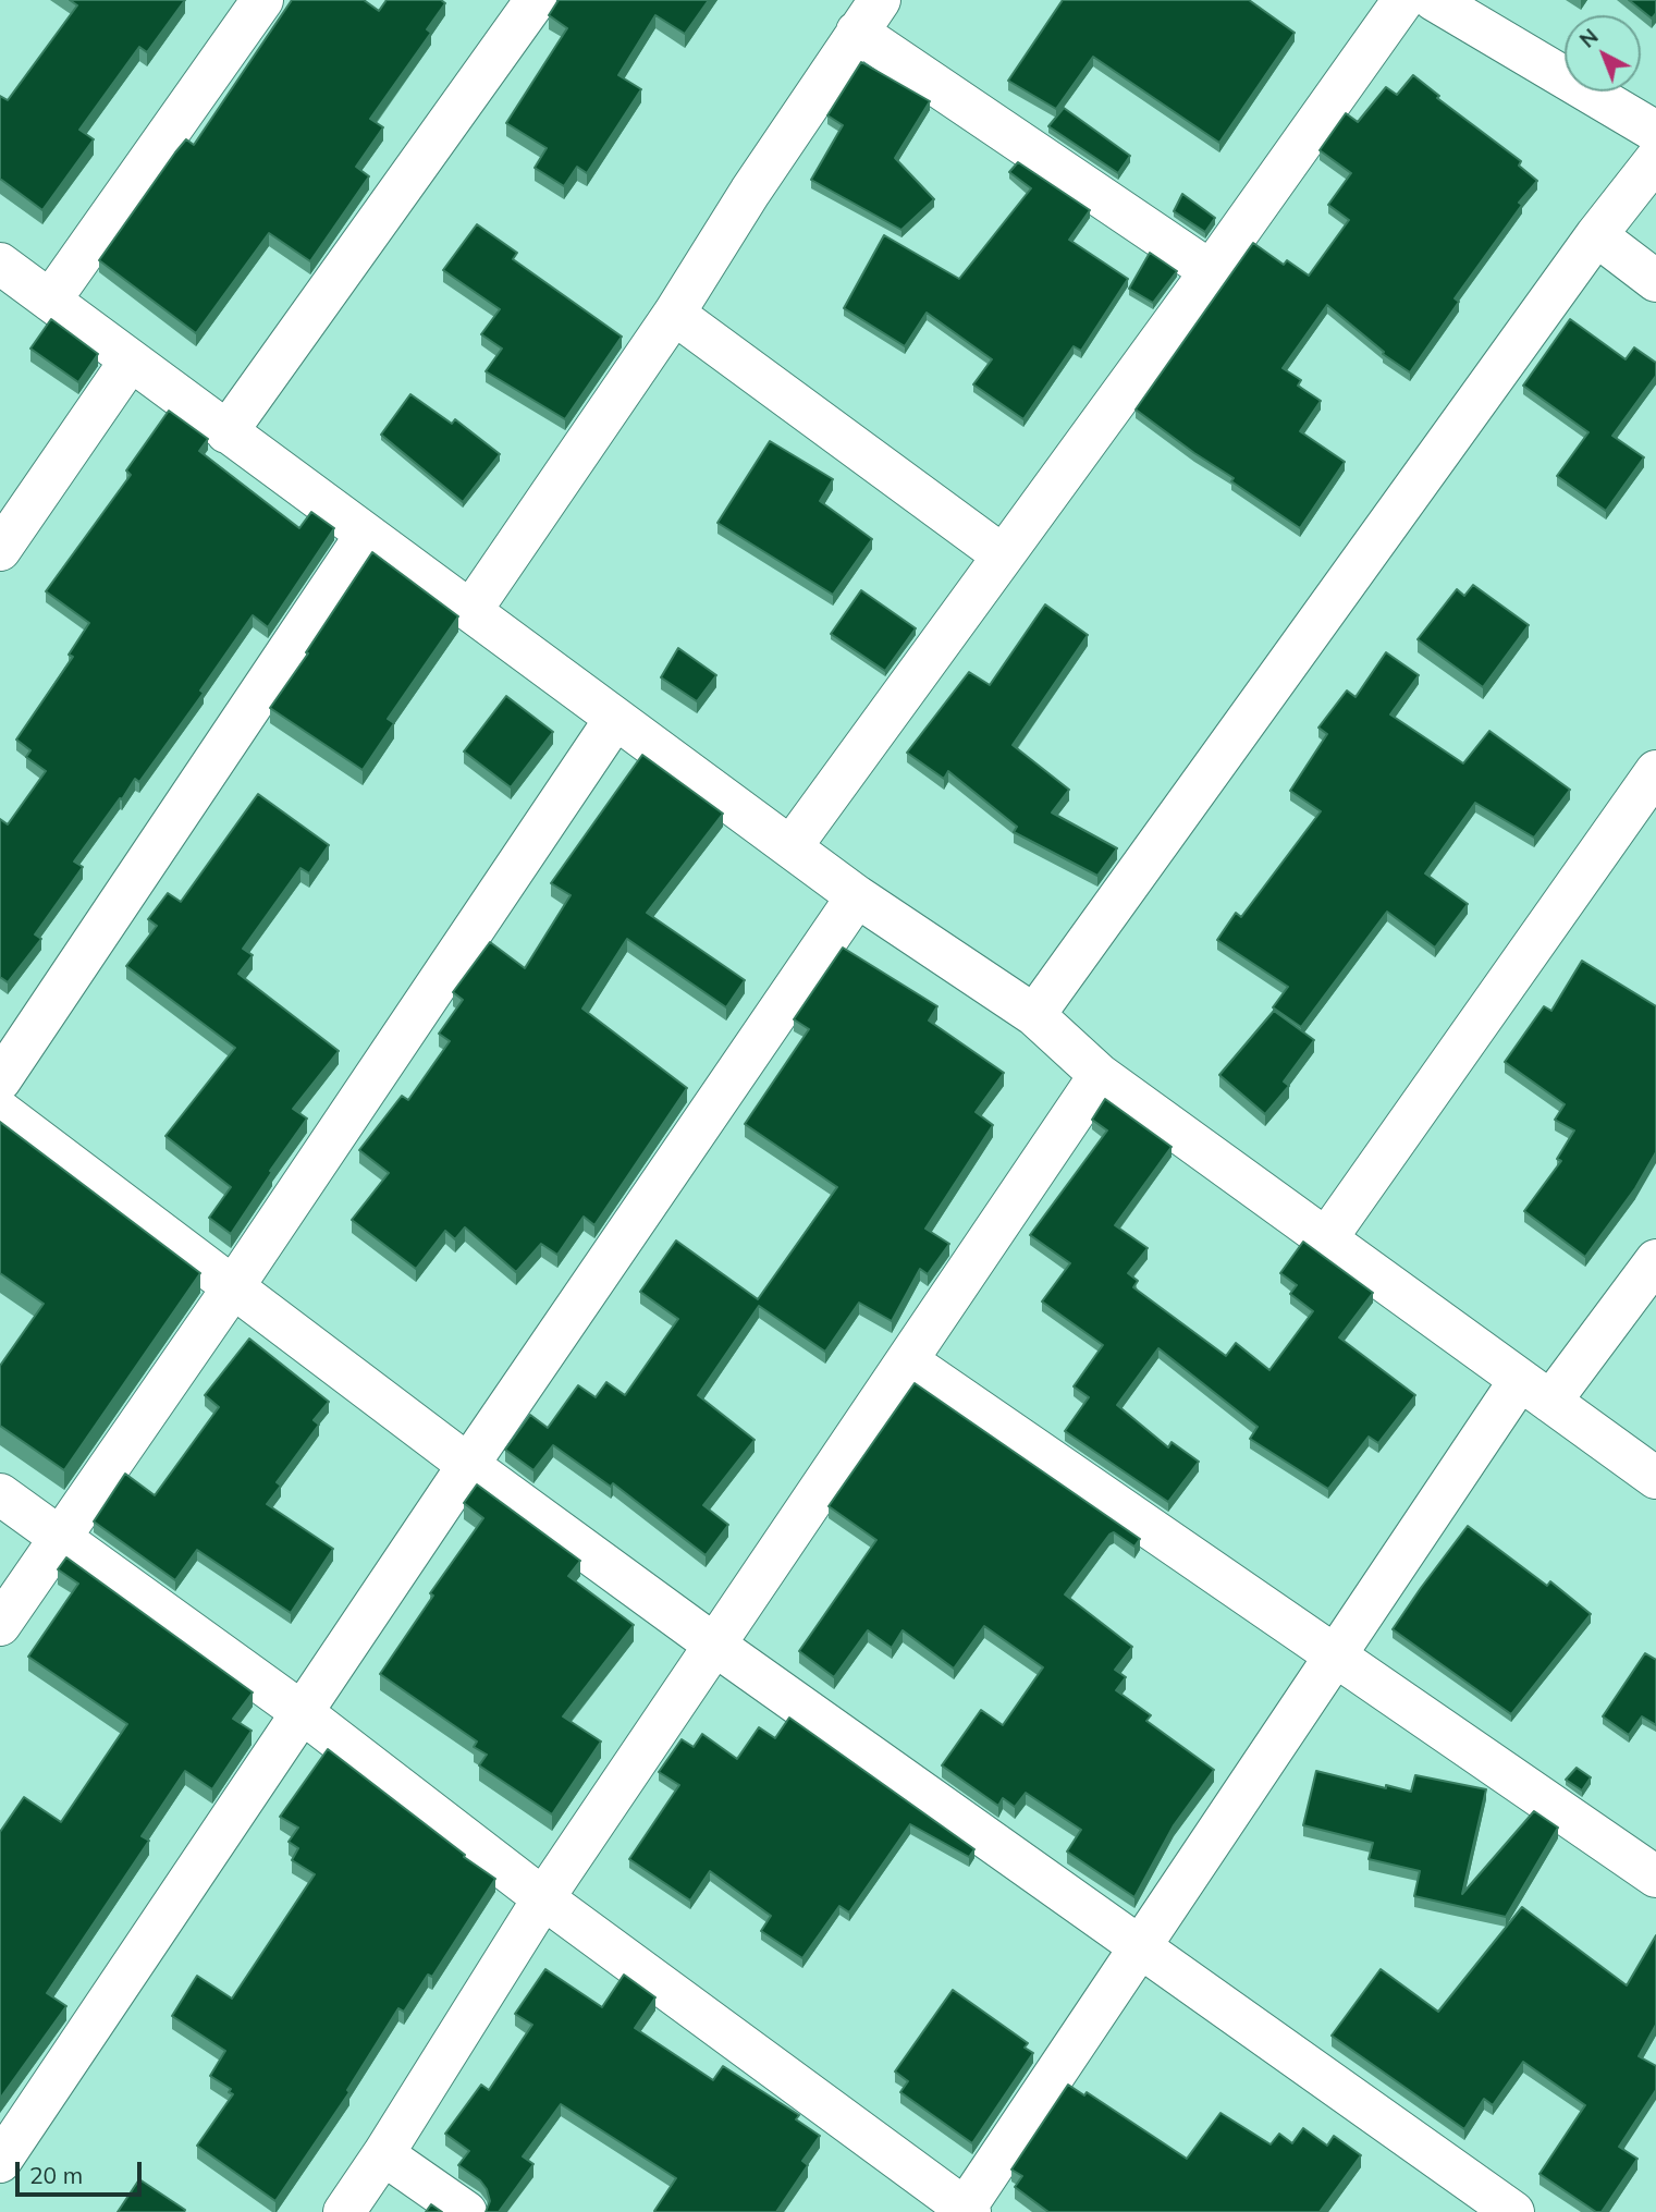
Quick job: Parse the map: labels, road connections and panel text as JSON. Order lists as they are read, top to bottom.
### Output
{
  "scale_bar": "20 m",
  "north": "top left"
}
